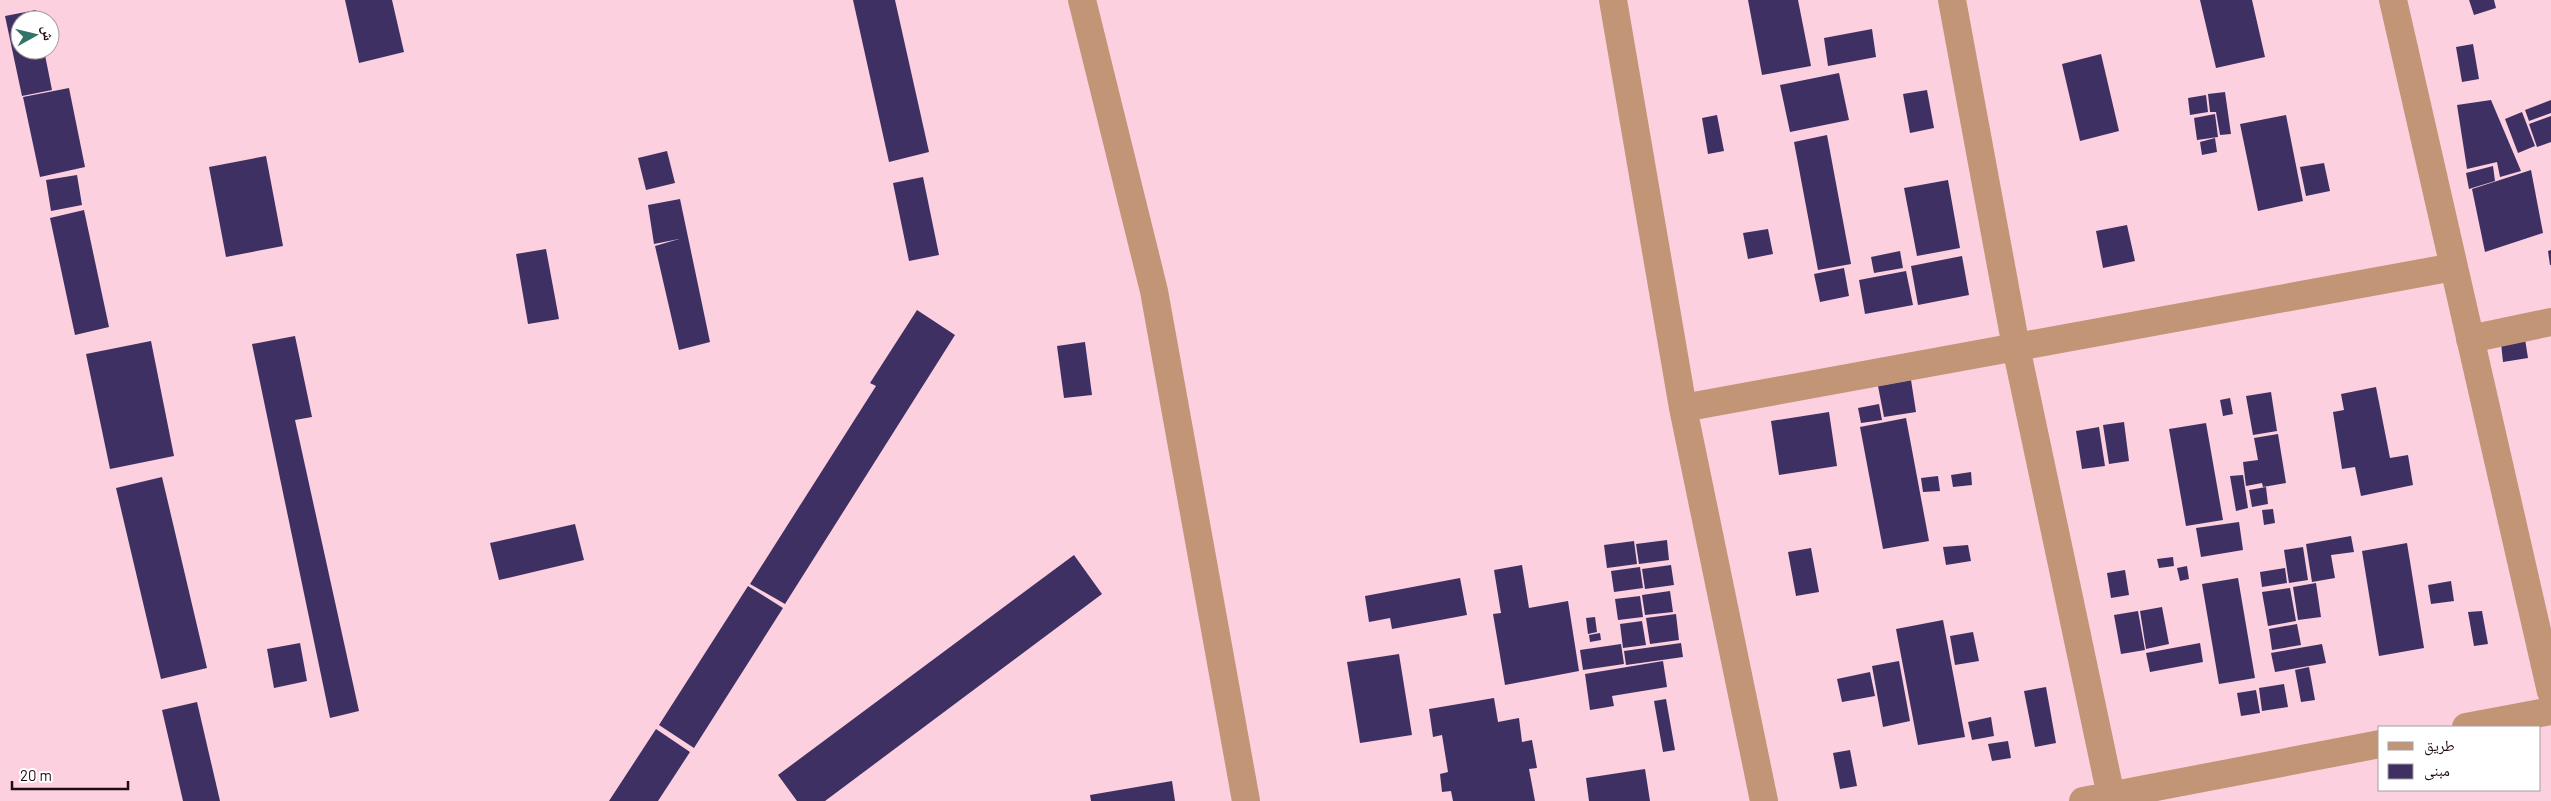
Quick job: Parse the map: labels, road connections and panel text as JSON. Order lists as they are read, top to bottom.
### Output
{
  "legend": ["طريق", "مبنى"],
  "scale_bar": "20 m",
  "north": "right"
}
